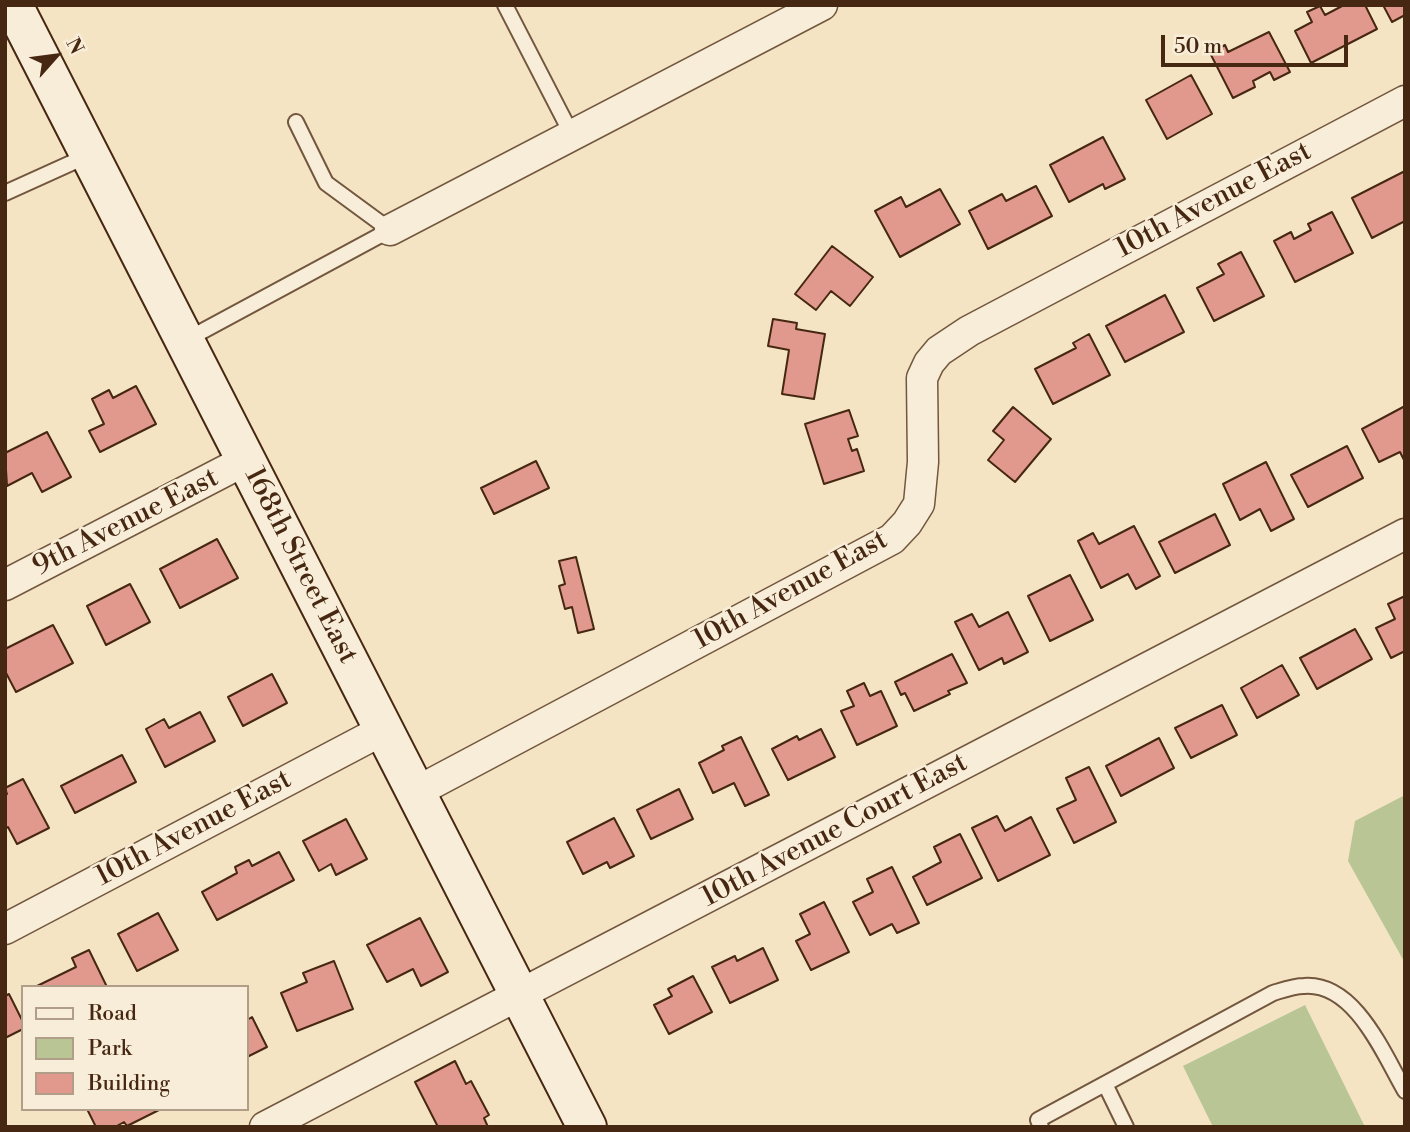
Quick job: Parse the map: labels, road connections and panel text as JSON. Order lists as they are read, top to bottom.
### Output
{
  "streets": {
    "street": [
      "10th Avenue East",
      "9th Avenue East",
      "168th Street East",
      "10th Avenue Court East"
    ]
  },
  "crossings": [
    ["10th Avenue East", "168th Street East"],
    ["9th Avenue East", "168th Street East"],
    ["168th Street East", "10th Avenue Court East"]
  ],
  "legend": ["Road", "Park", "Building"],
  "scale_bar": "50 m",
  "north": "top right"
}
